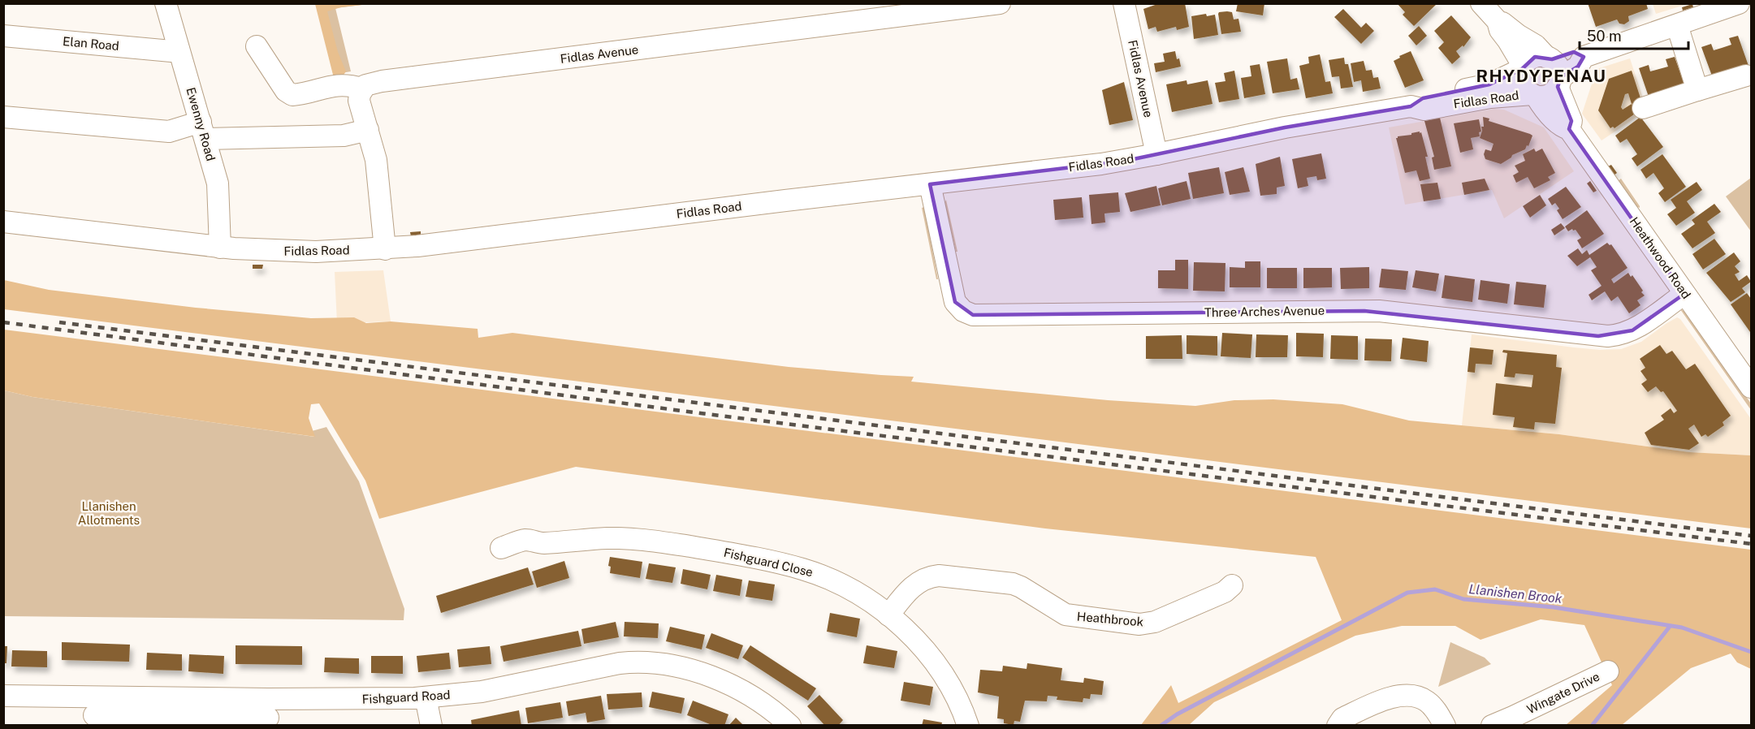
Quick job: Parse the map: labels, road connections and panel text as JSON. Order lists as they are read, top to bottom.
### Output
{
  "streets": {
    "street": [
      "Elan Road",
      "Fidlas Avenue",
      "Fidlas Road",
      "Ewenny Road",
      "Heathwood Road",
      "Three Arches Avenue",
      "Fishguard Close",
      "Heathbrook",
      "Wingate Drive",
      "Fishguard Road"
    ]
  },
  "crossings": [
    ["Elan Road", "Ewenny Road"],
    ["Fidlas Avenue", "Fidlas Road"],
    ["Fidlas Road", "Ewenny Road"],
    ["Fidlas Road", "Heathwood Road"],
    ["Fidlas Road", "Three Arches Avenue"],
    ["Heathwood Road", "Three Arches Avenue"],
    ["Fishguard Close", "Heathbrook"]
  ],
  "districts": ["RHYDYPENAU"],
  "water": ["Llanishen Brook"],
  "parks": ["Llanishen Allotments"],
  "scale_bar": "50 m"
}
